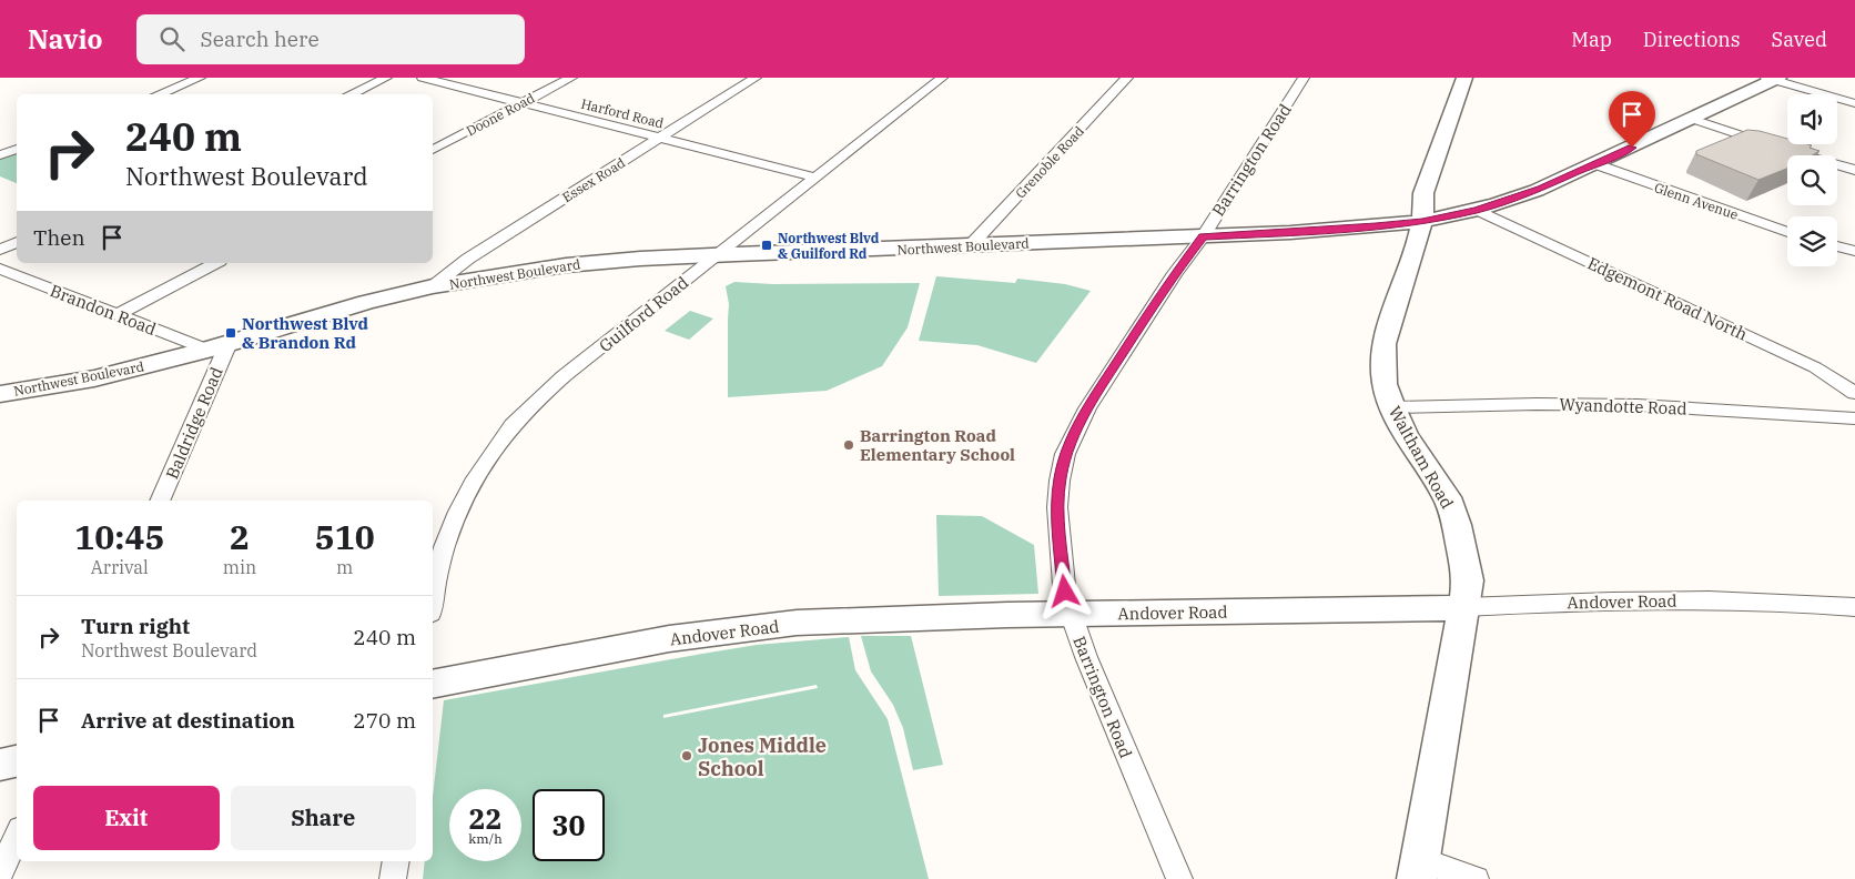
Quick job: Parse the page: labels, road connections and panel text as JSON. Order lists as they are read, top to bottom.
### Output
{
  "streets": {
    "main road": ["Northwest Boulevard", "Waltham Road", "Andover Road"],
    "street": [
      "Harford Road",
      "Doone Road",
      "Barrington Road",
      "Grenoble Road",
      "Essex Road",
      "Glenn Avenue",
      "Edgemont Road North",
      "Brandon Road",
      "Guilford Road",
      "Wyandotte Road",
      "Baldridge Road"
    ]
  },
  "crossings": [
    ["Harford Road", "Doone Road"],
    ["Harford Road", "Essex Road"],
    ["Harford Road", "Guilford Road"],
    ["Barrington Road", "Northwest Boulevard"],
    ["Barrington Road", "Andover Road"],
    ["Grenoble Road", "Northwest Boulevard"],
    ["Essex Road", "Northwest Boulevard"],
    ["Glenn Avenue", "Northwest Boulevard"],
    ["Northwest Boulevard", "Edgemont Road North"],
    ["Northwest Boulevard", "Brandon Road"],
    ["Northwest Boulevard", "Guilford Road"],
    ["Northwest Boulevard", "Baldridge Road"],
    ["Northwest Boulevard", "Waltham Road"],
    ["Brandon Road", "Baldridge Road"],
    ["Wyandotte Road", "Waltham Road"],
    ["Waltham Road", "Andover Road"]
  ],
  "places": {
    "transit": ["Northwest Blvd & Guilford Rd", "Northwest Blvd & Brandon Rd"],
    "other": ["Barrington Road Elementary School", "Jones Middle School"]
  },
  "page": {
    "header": "Navio",
    "search": "Search here",
    "nav": ["Map", "Directions", "Saved"],
    "turn": ["240 m", "Northwest Boulevard"],
    "then": "Then",
    "eta": [
      "10:45",
      "Arrival",
      "2",
      "min",
      "510",
      "m"
    ],
    "list": [
      {
        "name": "Turn right",
        "note": "Northwest Boulevard",
        "value": "240 m"
      },
      {
        "name": "Arrive at destination",
        "value": "270 m"
      }
    ],
    "buttons": ["Exit", "Share"],
    "speed": "22 km/h",
    "limit": "30"
  }
}
